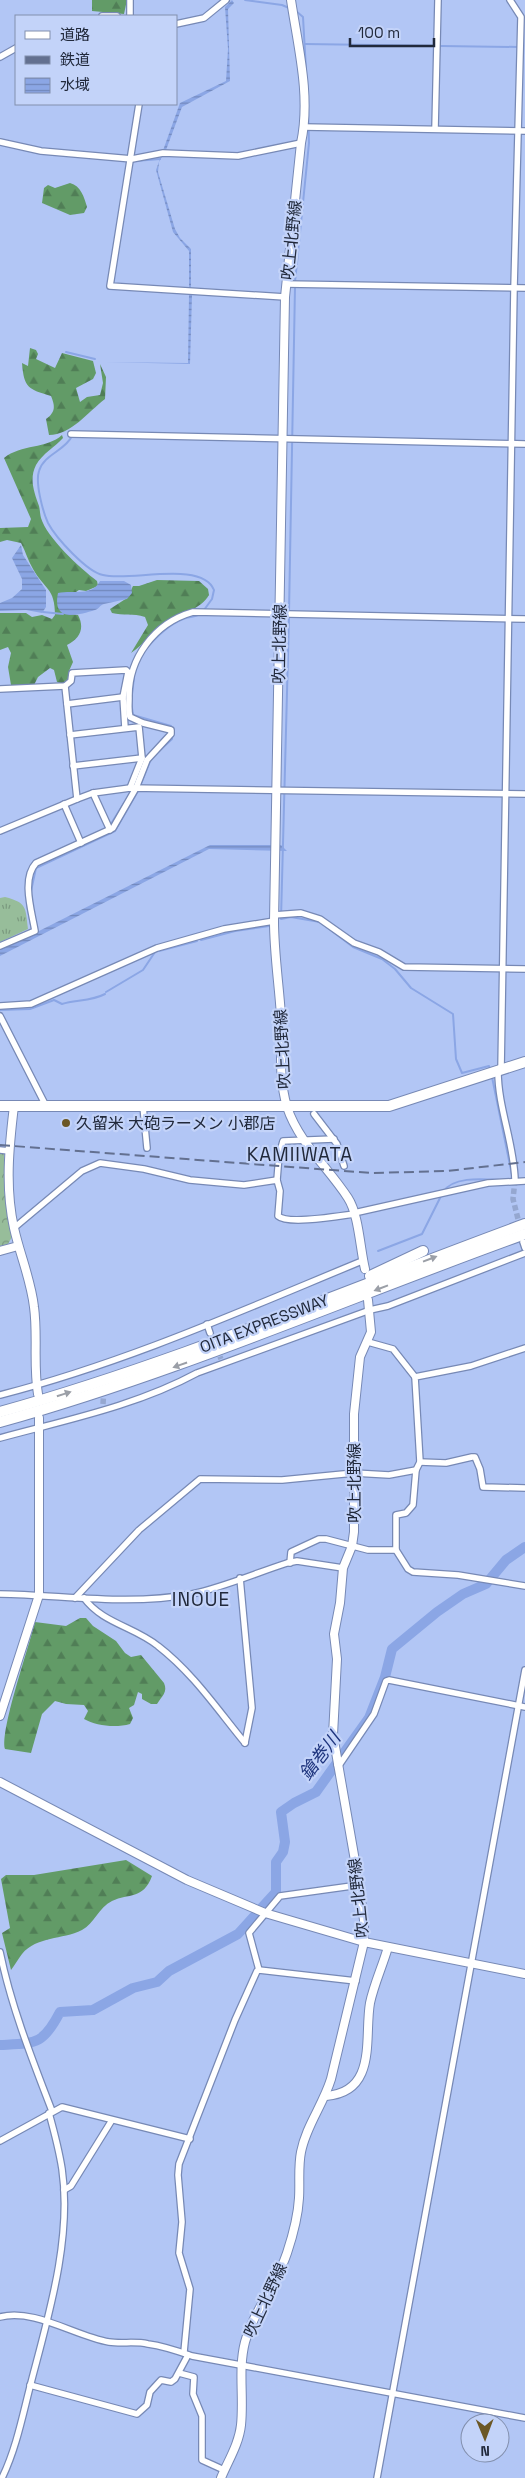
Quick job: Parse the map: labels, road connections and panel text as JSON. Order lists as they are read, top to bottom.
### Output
{
  "streets": {
    "highway": ["OITA EXPRESSWAY"],
    "main road": ["吹上北野線"]
  },
  "districts": ["KAMIIWATA", "INOUE"],
  "water": ["鎗巻川"],
  "places": ["久留米 大砲ラーメン 小郡店"],
  "legend": ["道路", "鉄道", "水域"],
  "scale_bar": "100 m",
  "north": "bottom"
}
